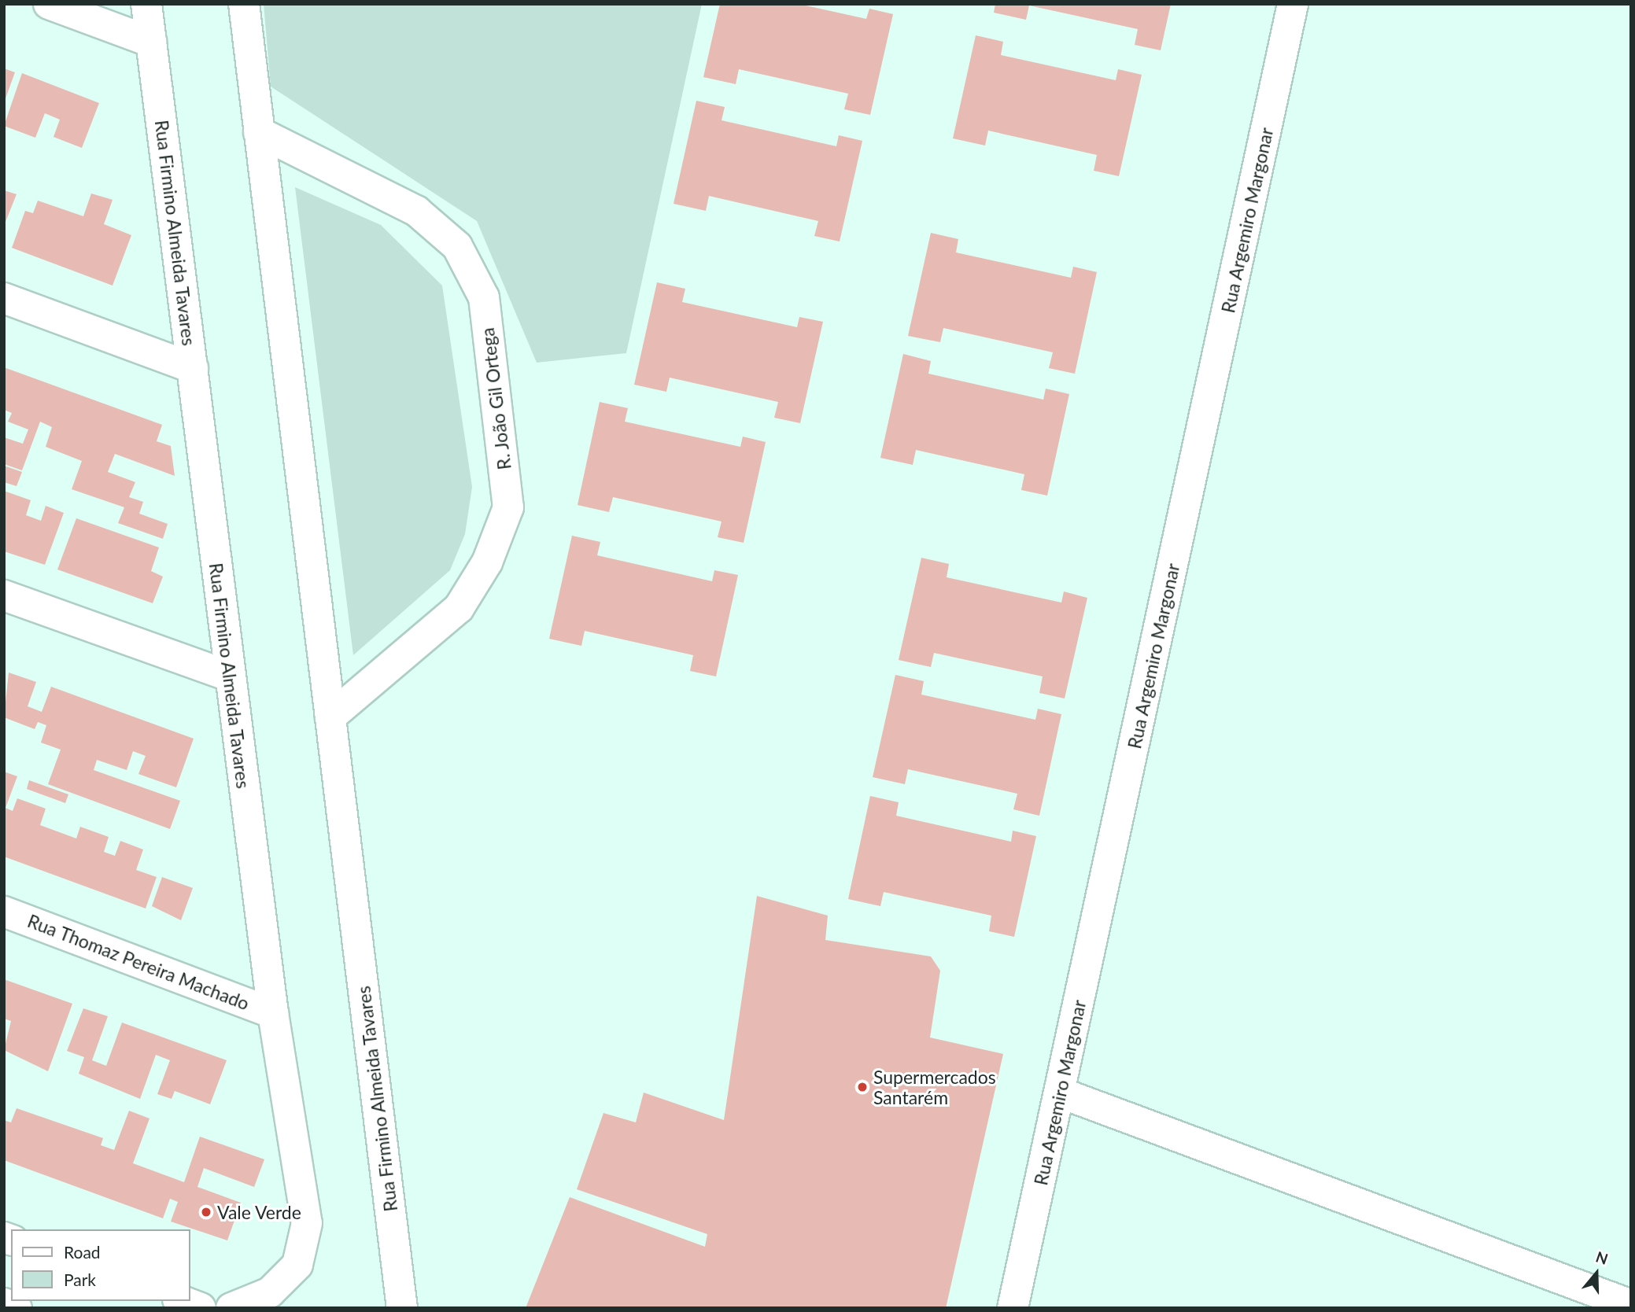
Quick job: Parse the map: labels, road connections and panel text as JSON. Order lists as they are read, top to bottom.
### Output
{
  "streets": {
    "street": [
      "Rua Argemiro Margonar",
      "Rua Firmino Almeida Tavares",
      "R. João Gil Ortega",
      "Rua Thomaz Pereira Machado"
    ]
  },
  "crossings": [
    ["Rua Firmino Almeida Tavares", "R. João Gil Ortega"],
    ["Rua Firmino Almeida Tavares", "Rua Thomaz Pereira Machado"]
  ],
  "places": ["Supermercados Santarém", "Vale Verde"],
  "legend": ["Road", "Park"],
  "north": "top"
}
